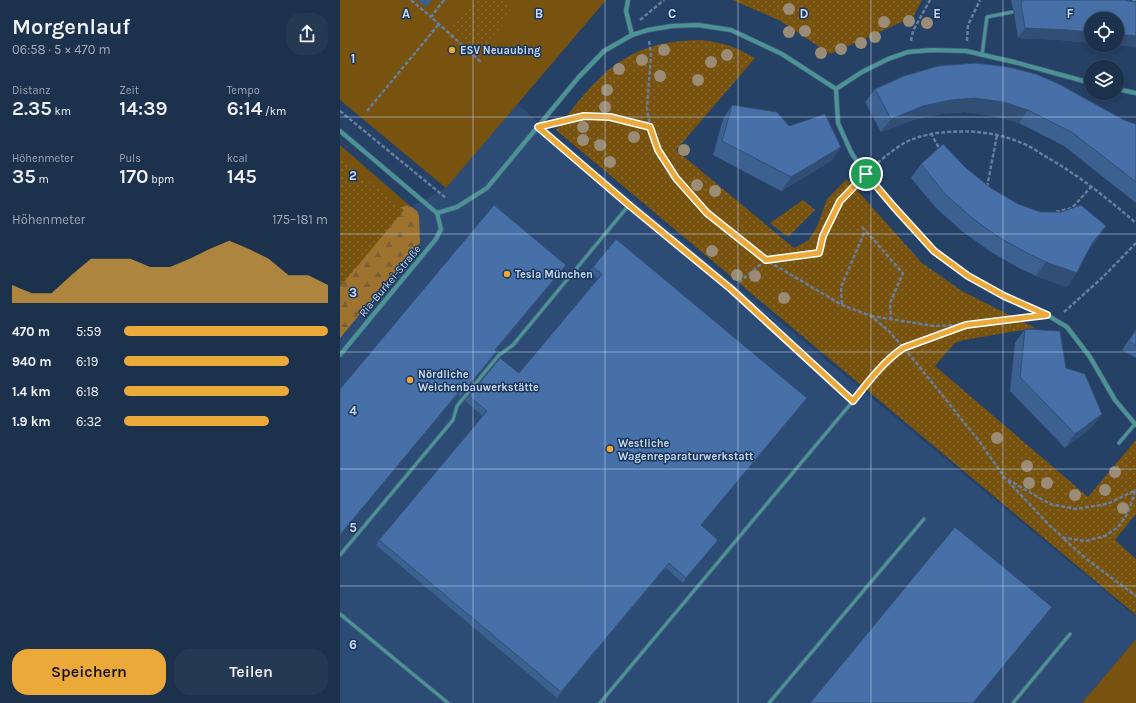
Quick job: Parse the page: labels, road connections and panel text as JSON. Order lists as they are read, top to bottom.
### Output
{
  "streets": {
    "street": ["Ria-Burkei-Straße"]
  },
  "places": [
    "ESV Neuaubing",
    "Tesla München",
    "Nördliche Weichenbauwerkstätte",
    "Westliche Wagenreparaturwerkstatt"
  ],
  "page": {
    "heading": ["Morgenlauf", "06:58 · 5 × 470 m"],
    "stats": [
      ["Distanz", "2.35 km"],
      ["Zeit", "14:39"],
      ["Tempo", "6:14 /km"],
      ["Höhenmeter", "35 m"],
      ["Puls", "170 bpm"],
      ["kcal", "145"]
    ],
    "chart": ["Höhenmeter", "175–181 m"],
    "list": [
      {
        "name": "470 m",
        "note": "5:59"
      },
      {
        "name": "940 m",
        "note": "6:19"
      },
      {
        "name": "1.4 km",
        "note": "6:18"
      },
      {
        "name": "1.9 km",
        "note": "6:32"
      }
    ],
    "buttons": ["Speichern", "Teilen"]
  },
  "grid": {
    "columns": [
      "A",
      "B",
      "C",
      "D",
      "E",
      "F"
    ],
    "rows": [
      "1",
      "2",
      "3",
      "4",
      "5",
      "6"
    ]
  }
}
